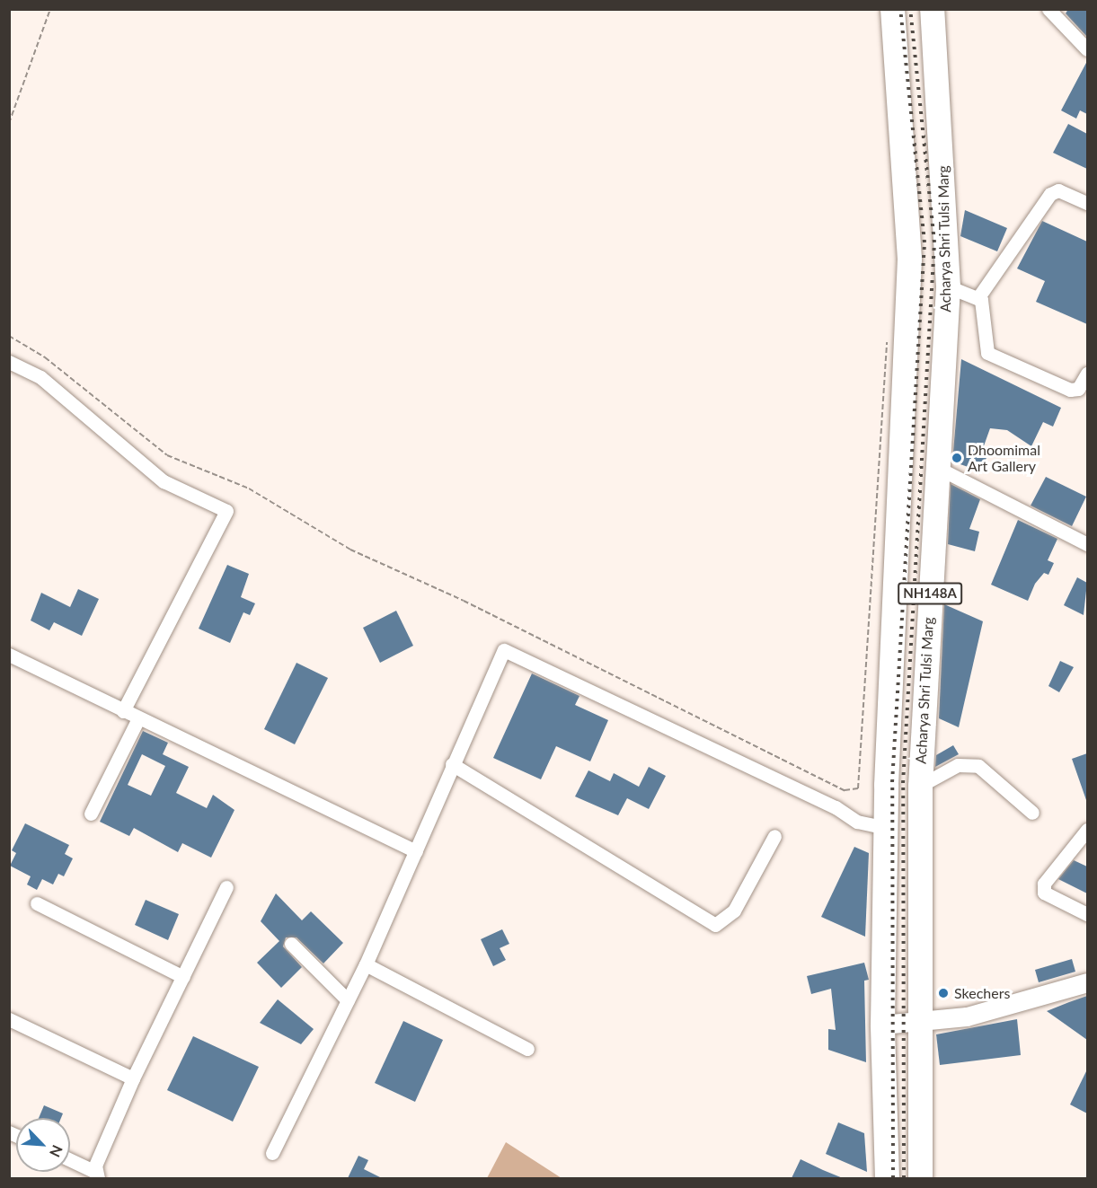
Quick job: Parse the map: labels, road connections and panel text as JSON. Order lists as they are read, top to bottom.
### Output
{
  "streets": {
    "highway": ["Acharya Shri Tulsi Marg", "NH148A"]
  },
  "places": ["Dhoomimal Art Gallery", "Skechers"],
  "north": "bottom right"
}
